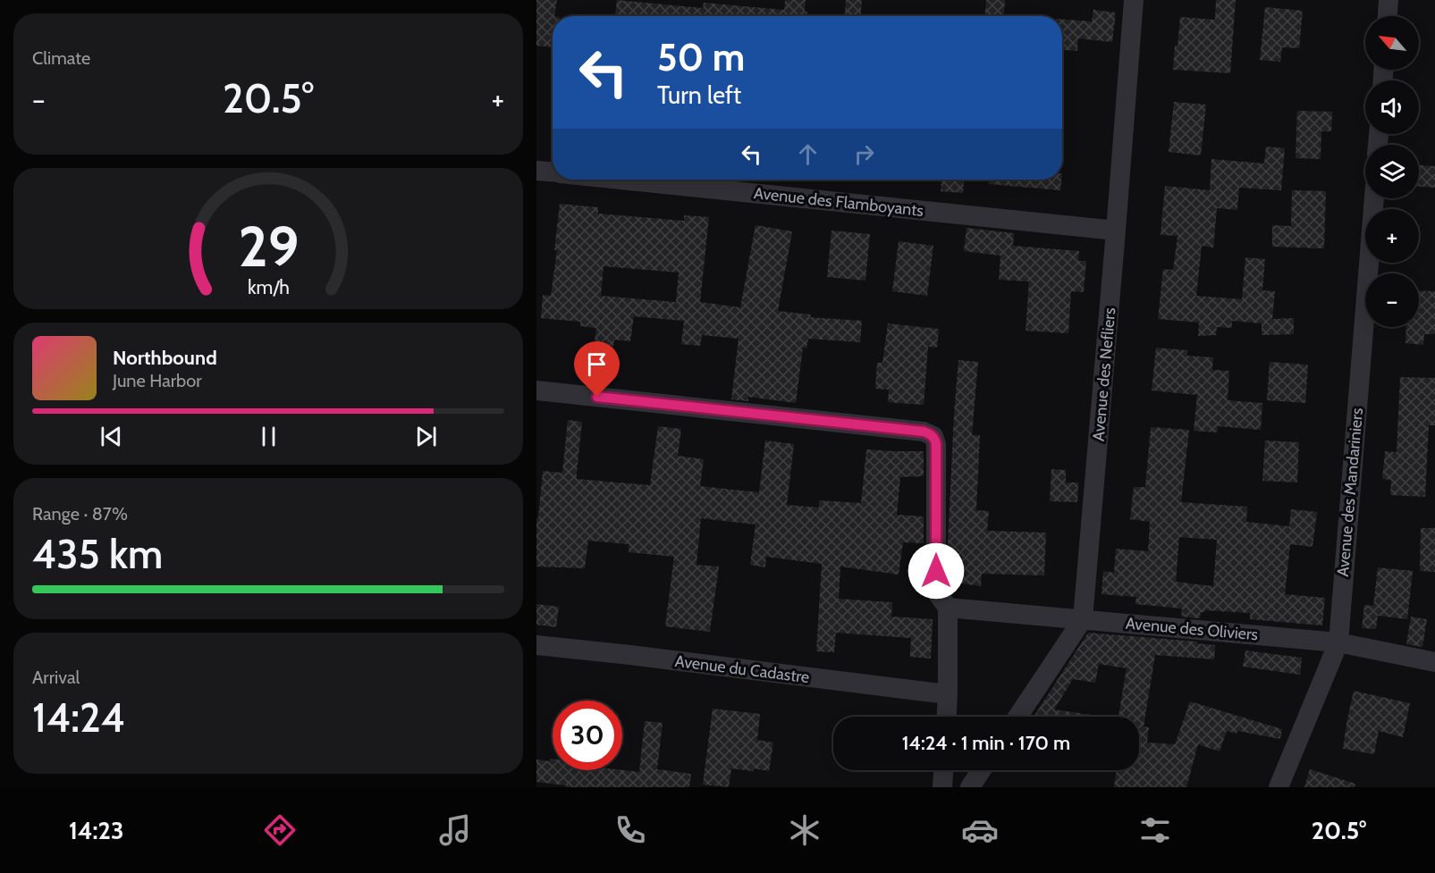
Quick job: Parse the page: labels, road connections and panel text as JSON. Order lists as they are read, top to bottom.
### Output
{
  "streets": {
    "street": [
      "Avenue des Flamboyants",
      "Avenue des Nefliers",
      "Avenue des Mandariniers",
      "Avenue des Oliviers",
      "Avenue du Cadastre"
    ]
  },
  "crossings": [
    ["Avenue des Flamboyants", "Avenue des Nefliers"],
    ["Avenue des Nefliers", "Avenue des Oliviers"],
    ["Avenue des Mandariniers", "Avenue des Oliviers"]
  ],
  "north": "top left",
  "page": {
    "tile": [
      "Climate",
      ["Range · 87%", "435 km"],
      ["Arrival", "14:24"]
    ],
    "map_buttons": ["+", "−"],
    "turn": ["50 m", "Turn left"],
    "heat": ["−", "20.5°", "+"],
    "song": ["Northbound", "June Harbor"],
    "limit": "30",
    "trip": "14:24 · 1 min · 170 m",
    "tabs": ["14:23", "20.5°"],
    "gauge": ["29", "km/h"]
  }
}
